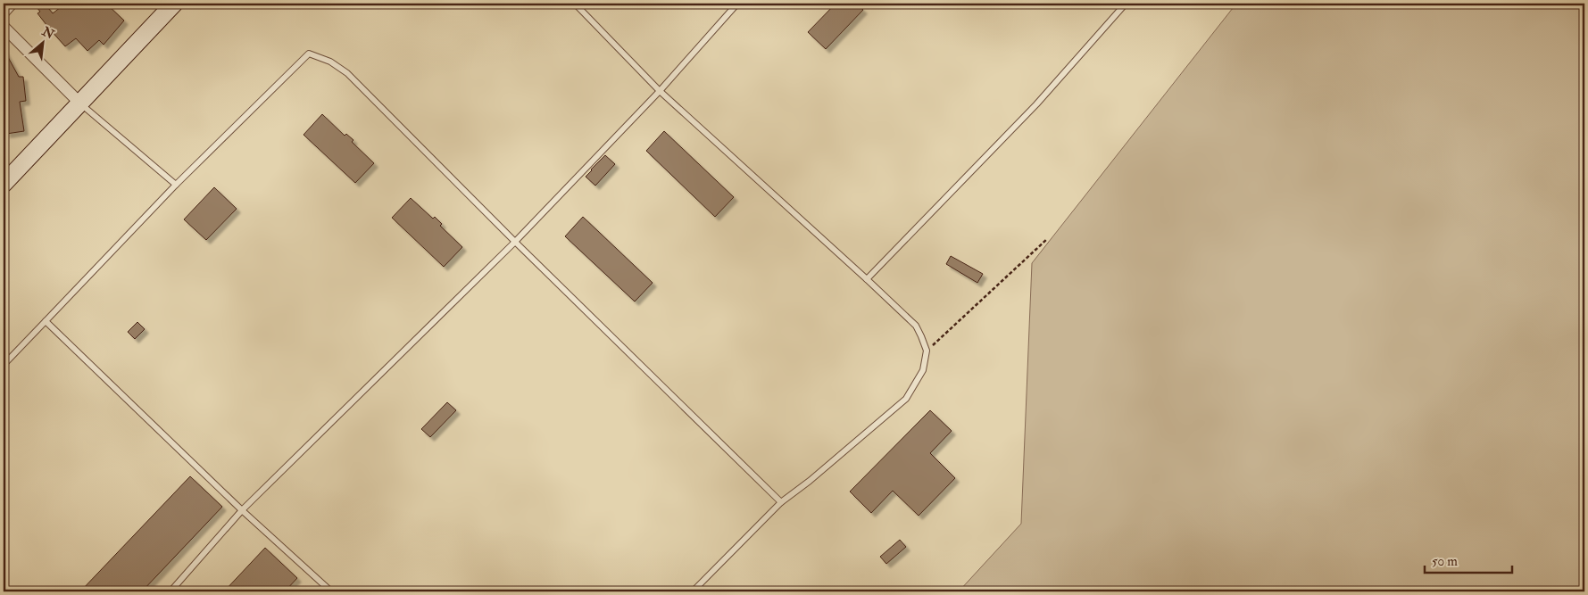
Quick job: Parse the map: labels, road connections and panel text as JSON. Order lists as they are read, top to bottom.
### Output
{
  "scale_bar": "50 m",
  "north": "top right"
}
